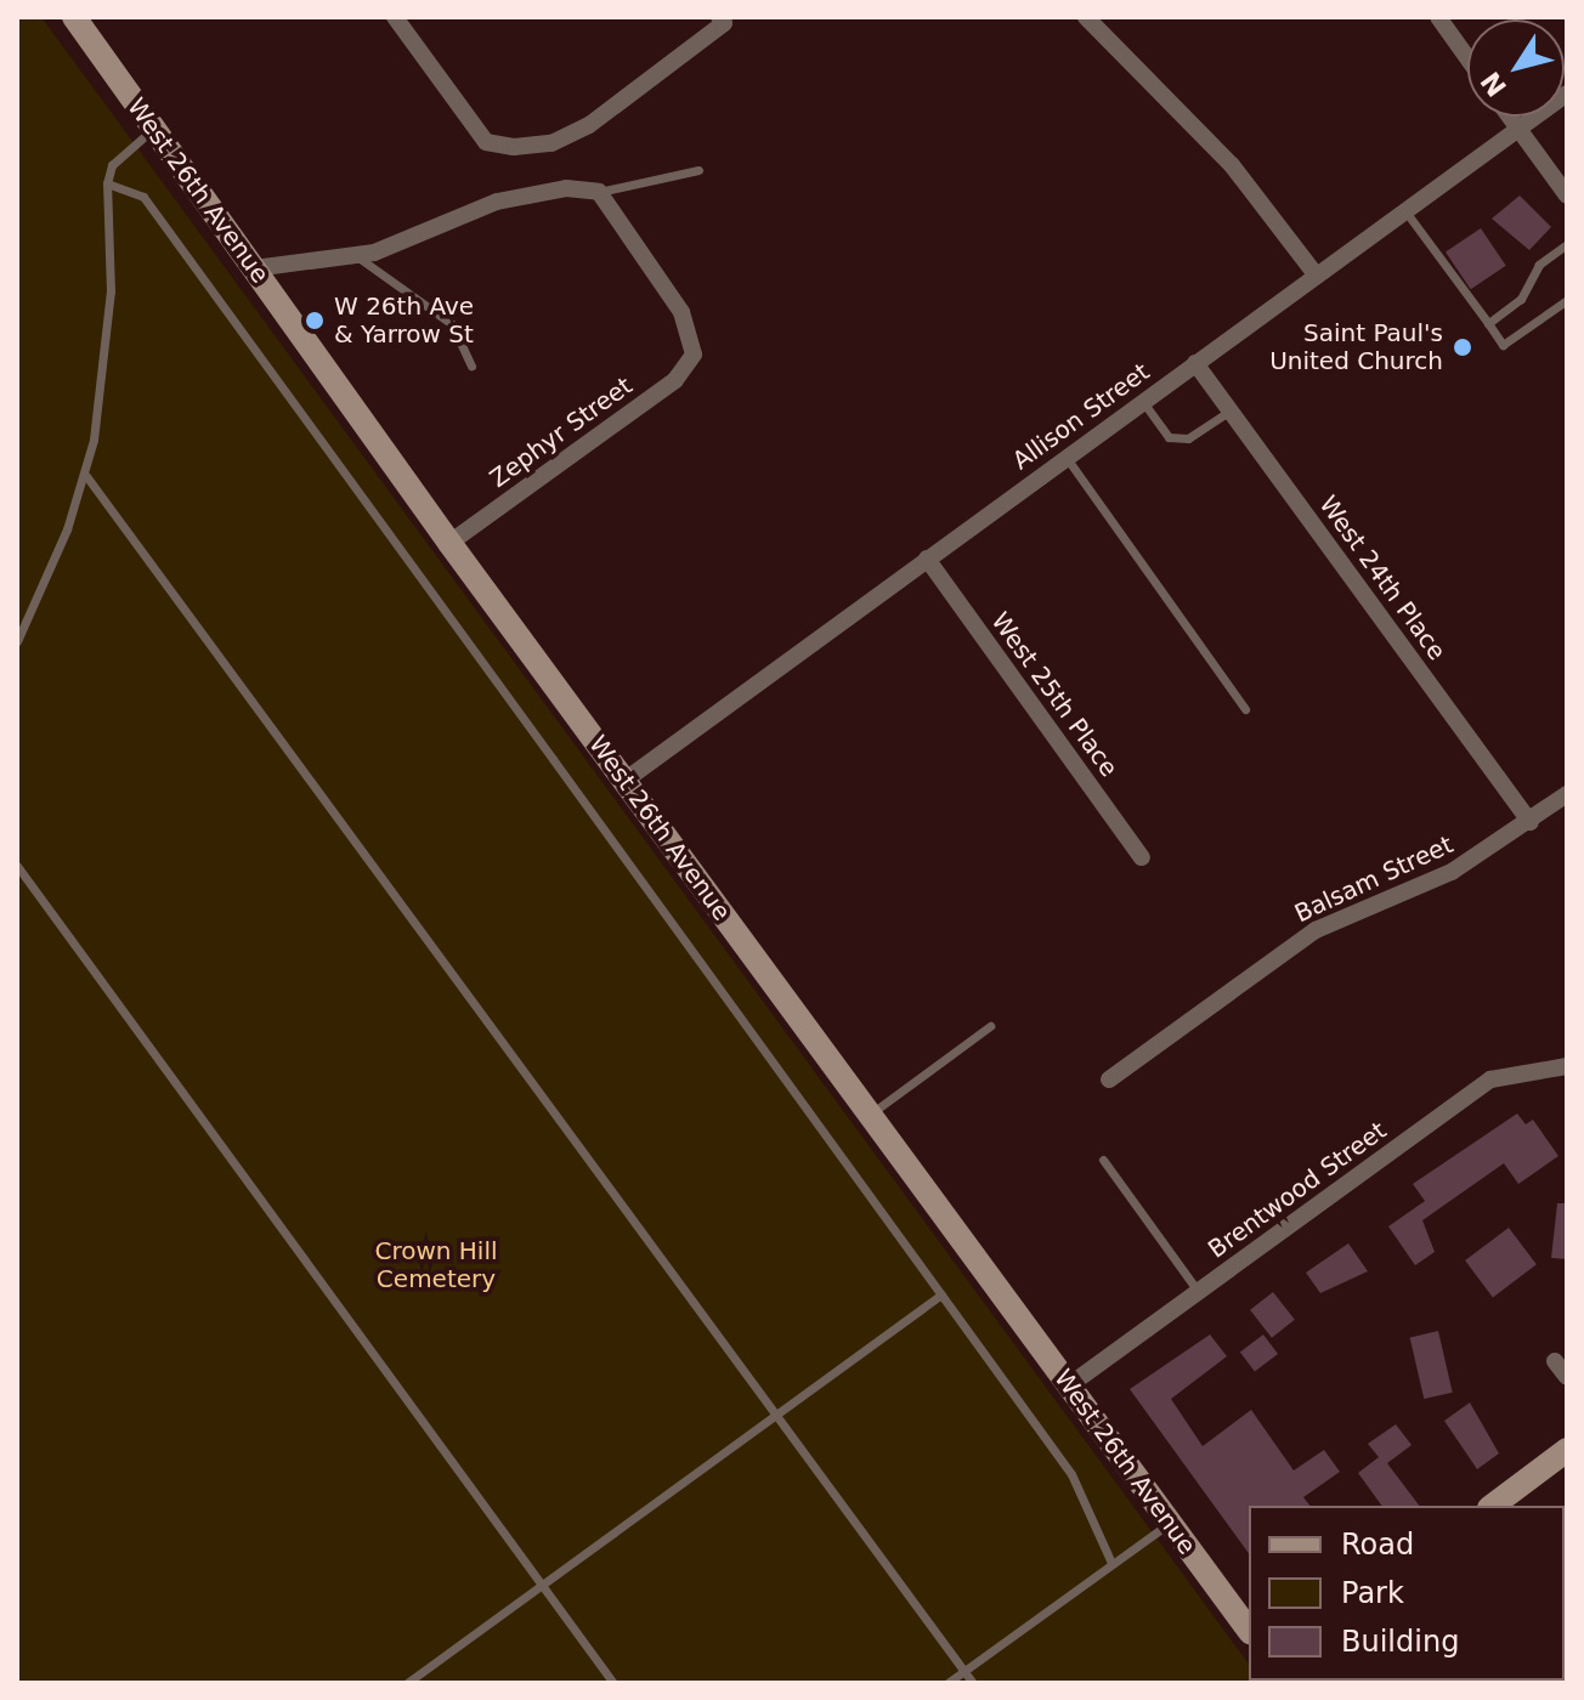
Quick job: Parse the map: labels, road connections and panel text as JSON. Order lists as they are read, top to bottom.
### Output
{
  "streets": {
    "street": [
      "West 26th Avenue",
      "Allison Street",
      "Zephyr Street",
      "West 24th Place",
      "West 25th Place",
      "Balsam Street",
      "Brentwood Street"
    ]
  },
  "crossings": [
    ["West 26th Avenue", "Allison Street"],
    ["West 26th Avenue", "Zephyr Street"],
    ["West 26th Avenue", "Brentwood Street"],
    ["Allison Street", "West 24th Place"],
    ["Allison Street", "West 25th Place"],
    ["West 24th Place", "Balsam Street"]
  ],
  "parks": ["Crown Hill Cemetery"],
  "places": ["W 26th Ave & Yarrow St", "Saint Paul's United Church"],
  "legend": ["Road", "Park", "Building"],
  "north": "bottom left"
}
